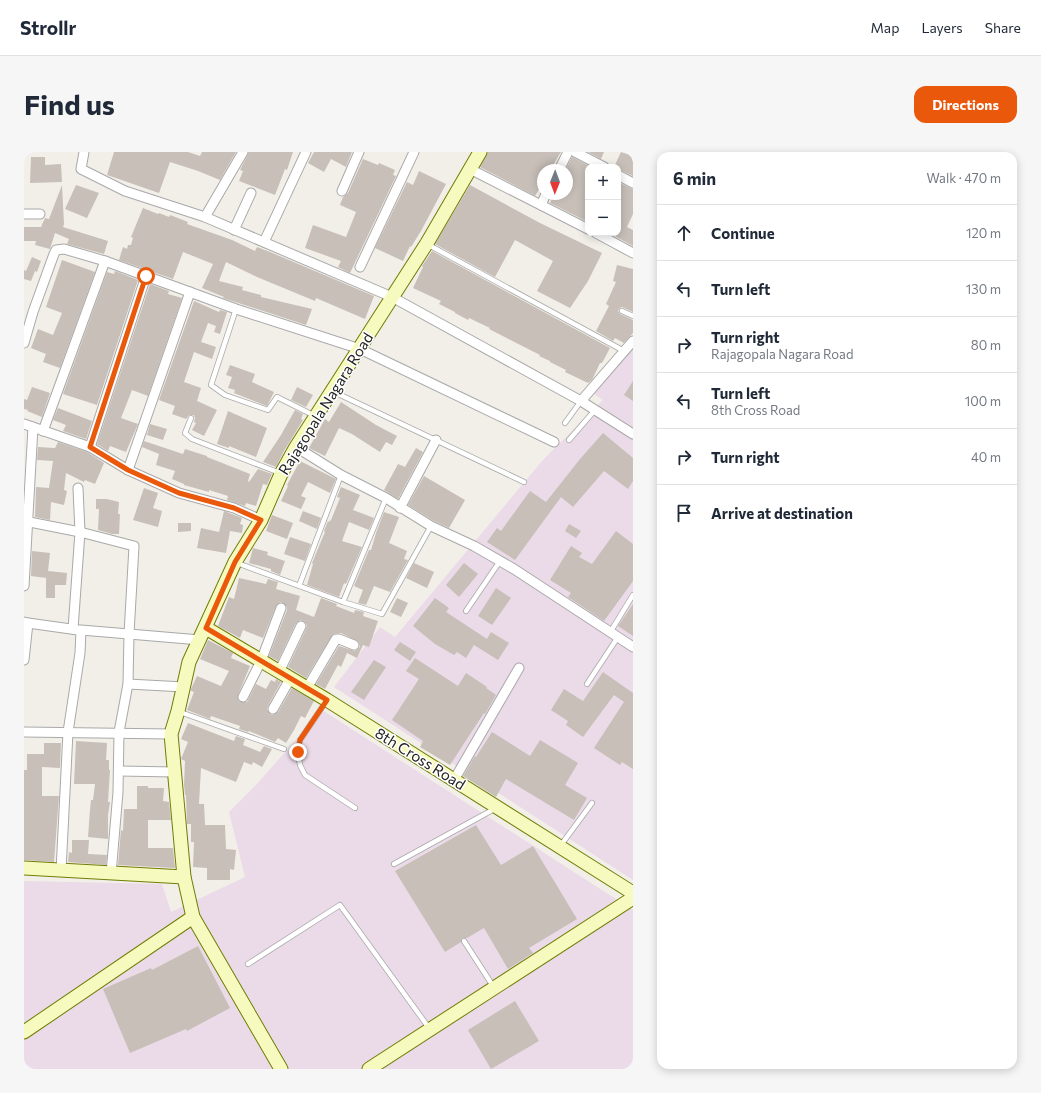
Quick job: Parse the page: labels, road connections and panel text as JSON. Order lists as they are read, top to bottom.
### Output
{
  "streets": {
    "street": ["Rajagopala Nagara Road", "8th Cross Road"]
  },
  "crossings": [
    ["Rajagopala Nagara Road", "8th Cross Road"]
  ],
  "north": "bottom",
  "page": {
    "header": "Strollr",
    "nav": ["Map", "Layers", "Share"],
    "buttons": "Directions",
    "title": "Find us",
    "heading": ["6 min", "Walk · 470 m"],
    "map_buttons": ["+", "−"],
    "list": [
      ["Continue", "120 m"],
      ["Turn left", "130 m"],
      ["Turn right", "Rajagopala Nagara Road", "80 m"],
      ["Turn left", "8th Cross Road", "100 m"],
      ["Turn right", "40 m"],
      "Arrive at destination"
    ]
  }
}
